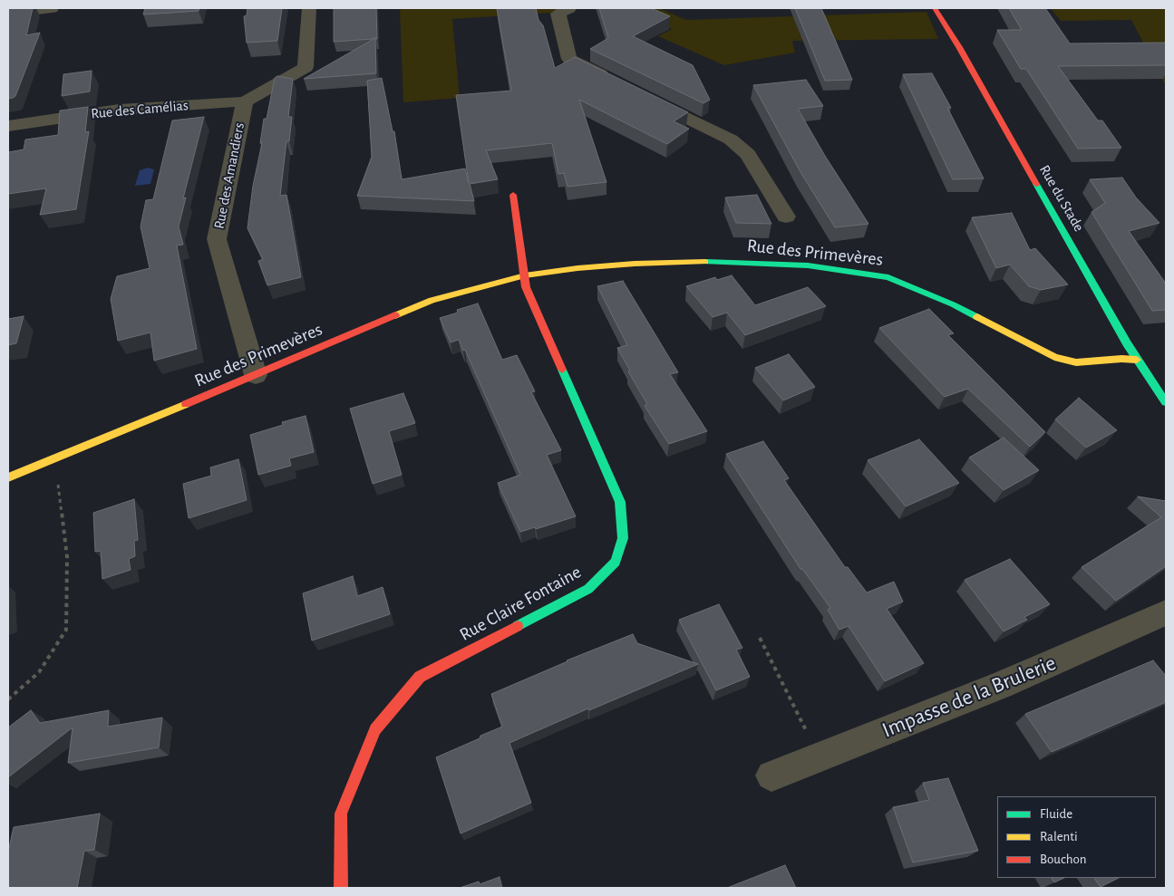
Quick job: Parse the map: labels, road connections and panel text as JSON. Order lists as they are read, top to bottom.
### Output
{
  "streets": {
    "street": [
      "Rue des Camélias",
      "Rue des Amandiers",
      "Rue du Stade",
      "Rue des Primevères",
      "Rue Claire Fontaine",
      "Impasse de la Brulerie"
    ]
  },
  "crossings": [
    ["Rue des Camélias", "Rue des Amandiers"],
    ["Rue des Amandiers", "Rue des Primevères"],
    ["Rue du Stade", "Rue des Primevères"],
    ["Rue des Primevères", "Rue Claire Fontaine"]
  ],
  "legend": ["Fluide", "Ralenti", "Bouchon"]
}
